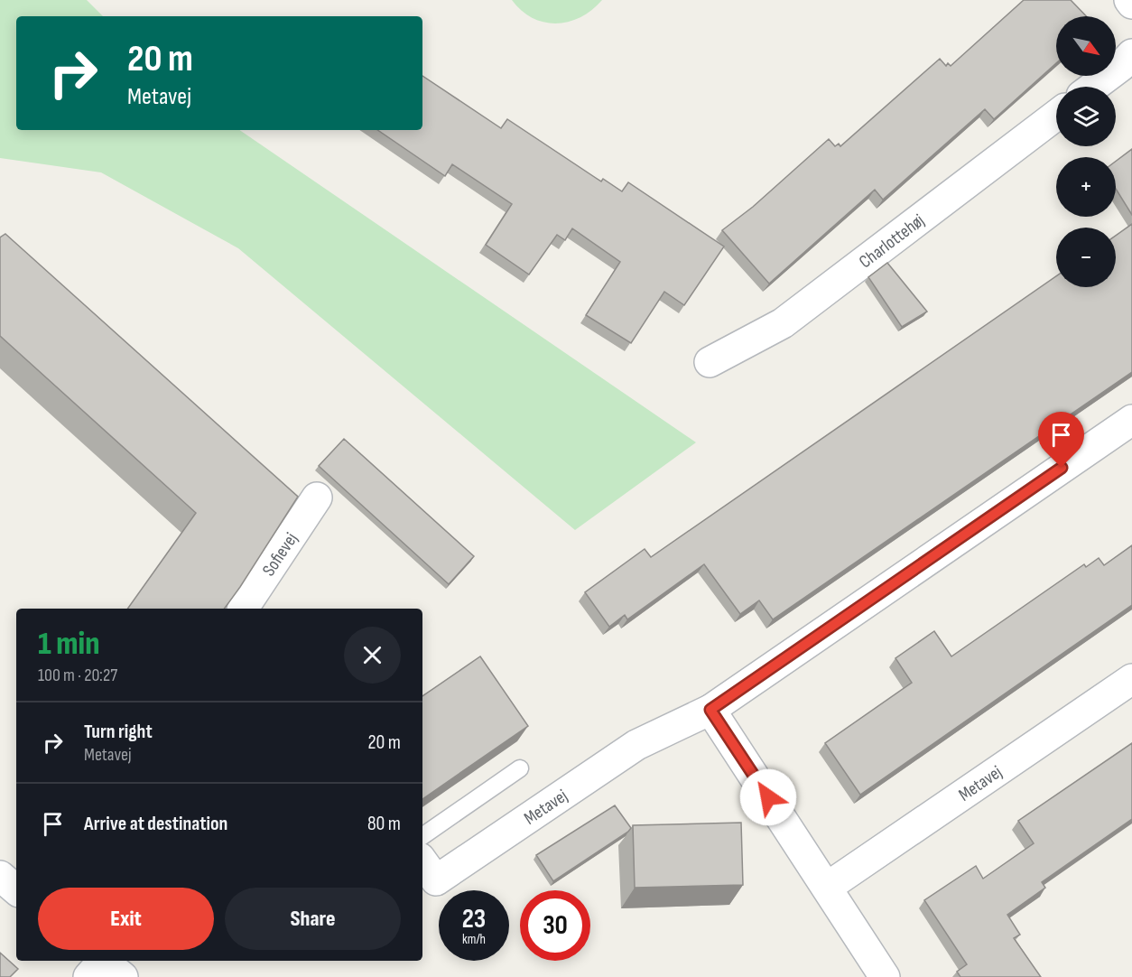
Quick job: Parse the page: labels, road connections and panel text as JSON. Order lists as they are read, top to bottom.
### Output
{
  "streets": {
    "street": ["Charlottehøj", "Sofievej", "Metavej"]
  },
  "north": "bottom right",
  "page": {
    "map_buttons": ["+", "−"],
    "turn": ["20 m", "Metavej"],
    "heading": ["1 min", "100 m · 20:27"],
    "list": [
      {
        "name": "Turn right",
        "note": "Metavej",
        "value": "20 m"
      },
      {
        "name": "Arrive at destination",
        "value": "80 m"
      }
    ],
    "buttons": ["Exit", "Share"],
    "speed": "23 km/h",
    "limit": "30"
  }
}
